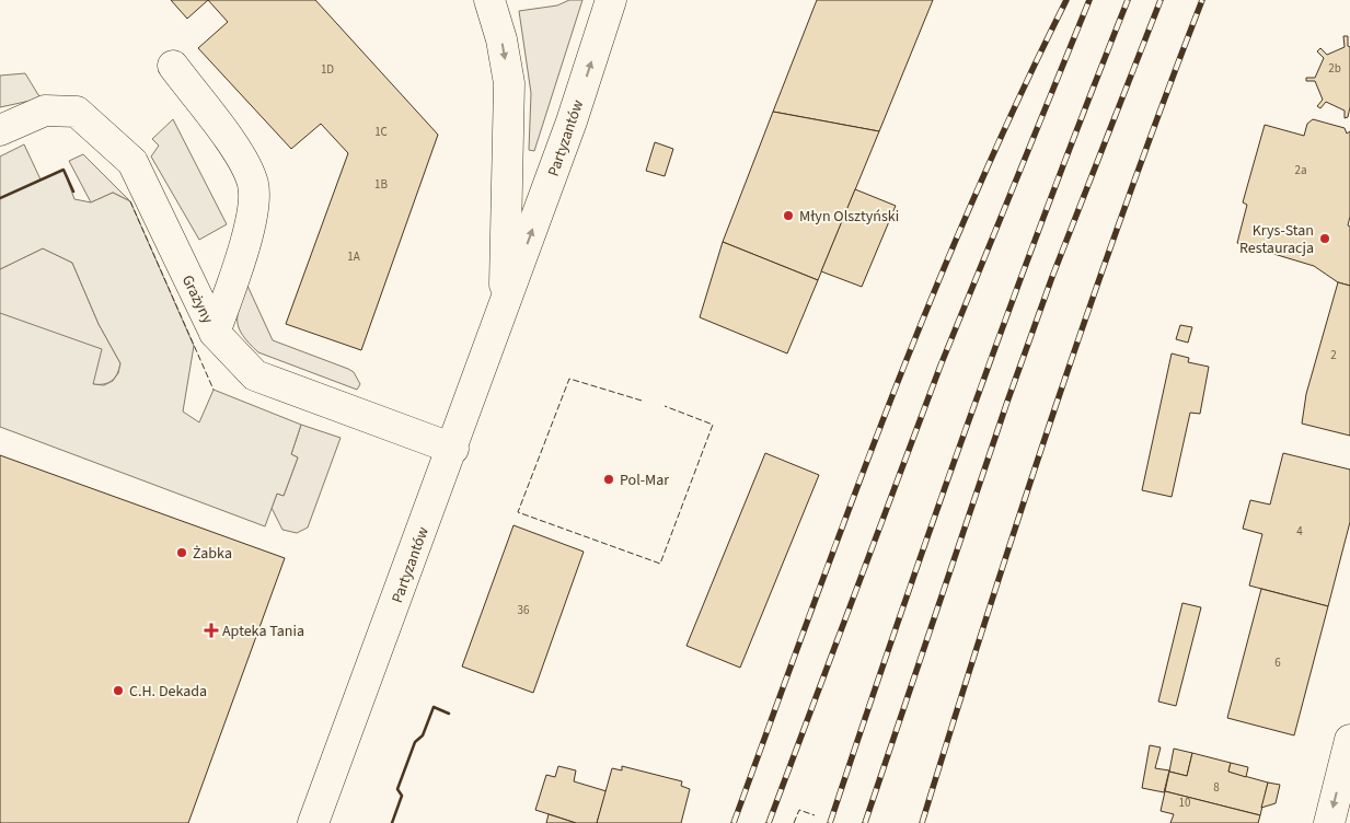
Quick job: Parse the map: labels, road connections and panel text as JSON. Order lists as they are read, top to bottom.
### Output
{
  "streets": {
    "street": ["Partyzantów", "Grażyny"]
  },
  "crossings": [
    ["Partyzantów", "Grażyny"]
  ],
  "places": {
    "other": [
      "Młyn Olsztyński",
      "Krys-Stan Restauracja",
      "Pol-Mar",
      "Żabka",
      "C.H. Dekada"
    ],
    "health": ["Apteka Tania"]
  },
  "house_numbers": [
    "2b",
    "1D",
    "1C",
    "2a",
    "1B",
    "1A",
    "2",
    "4",
    "36",
    "6",
    "8",
    "10"
  ]
}
